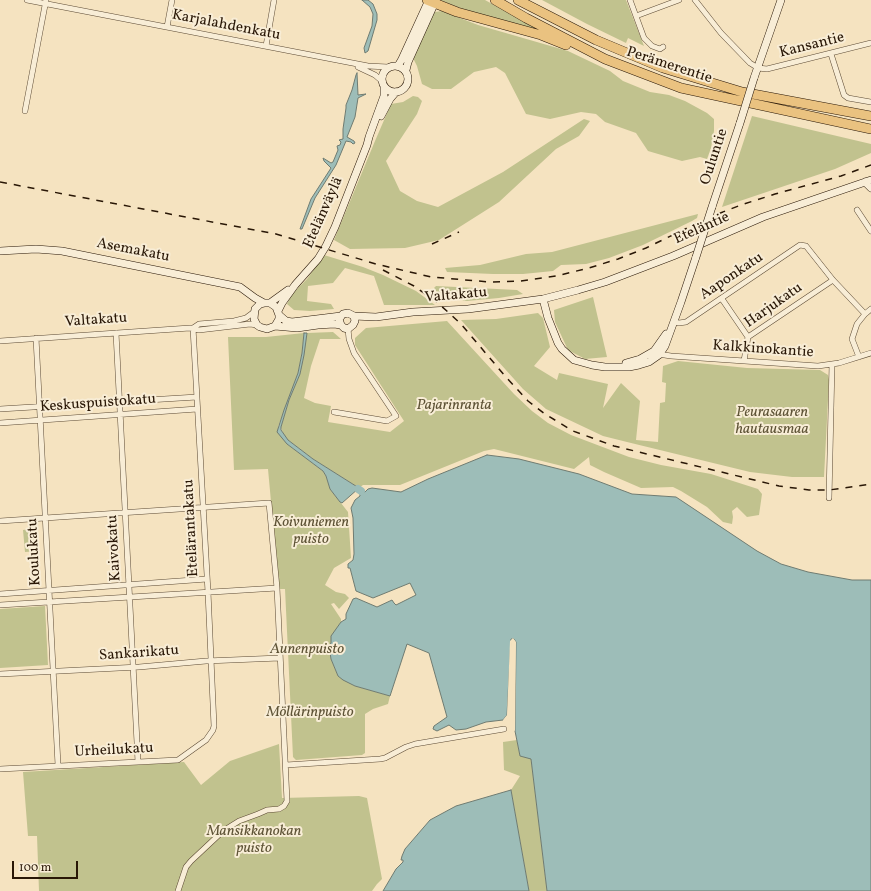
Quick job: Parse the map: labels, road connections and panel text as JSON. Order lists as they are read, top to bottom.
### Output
{
  "streets": {
    "highway": ["Perämerentie"],
    "main road": [
      "Ouluntie",
      "Etelänväylä",
      "Eteläntie",
      "Asemakatu",
      "Valtakatu"
    ],
    "street": [
      "Karjalahdenkatu",
      "Kansantie",
      "Aaponkatu",
      "Harjukatu",
      "Kalkkinokantie",
      "Keskuspuistokatu",
      "Etelärantakatu",
      "Kaivokatu",
      "Koulukatu",
      "Sankarikatu",
      "Urheilukatu"
    ]
  },
  "crossings": [
    ["Karjalahdenkatu", "Etelänväylä"],
    ["Kansantie", "Ouluntie"],
    ["Ouluntie", "Aaponkatu"],
    ["Ouluntie", "Kalkkinokantie"],
    ["Etelänväylä", "Asemakatu"],
    ["Etelänväylä", "Valtakatu"],
    ["Eteläntie", "Valtakatu"],
    ["Asemakatu", "Valtakatu"],
    ["Aaponkatu", "Harjukatu"],
    ["Valtakatu", "Etelärantakatu"],
    ["Valtakatu", "Kaivokatu"],
    ["Valtakatu", "Koulukatu"],
    ["Harjukatu", "Kalkkinokantie"],
    ["Keskuspuistokatu", "Etelärantakatu"],
    ["Keskuspuistokatu", "Kaivokatu"],
    ["Keskuspuistokatu", "Koulukatu"],
    ["Etelärantakatu", "Sankarikatu"],
    ["Etelärantakatu", "Urheilukatu"],
    ["Kaivokatu", "Sankarikatu"],
    ["Kaivokatu", "Urheilukatu"],
    ["Koulukatu", "Sankarikatu"],
    ["Koulukatu", "Urheilukatu"]
  ],
  "parks": [
    "Pajarinranta",
    "Peurasaaren hautausmaa",
    "Koivuniemen puisto",
    "Aunenpuisto",
    "Möllärinpuisto",
    "Mansikkanokan puisto"
  ],
  "scale_bar": "100 m"
}
